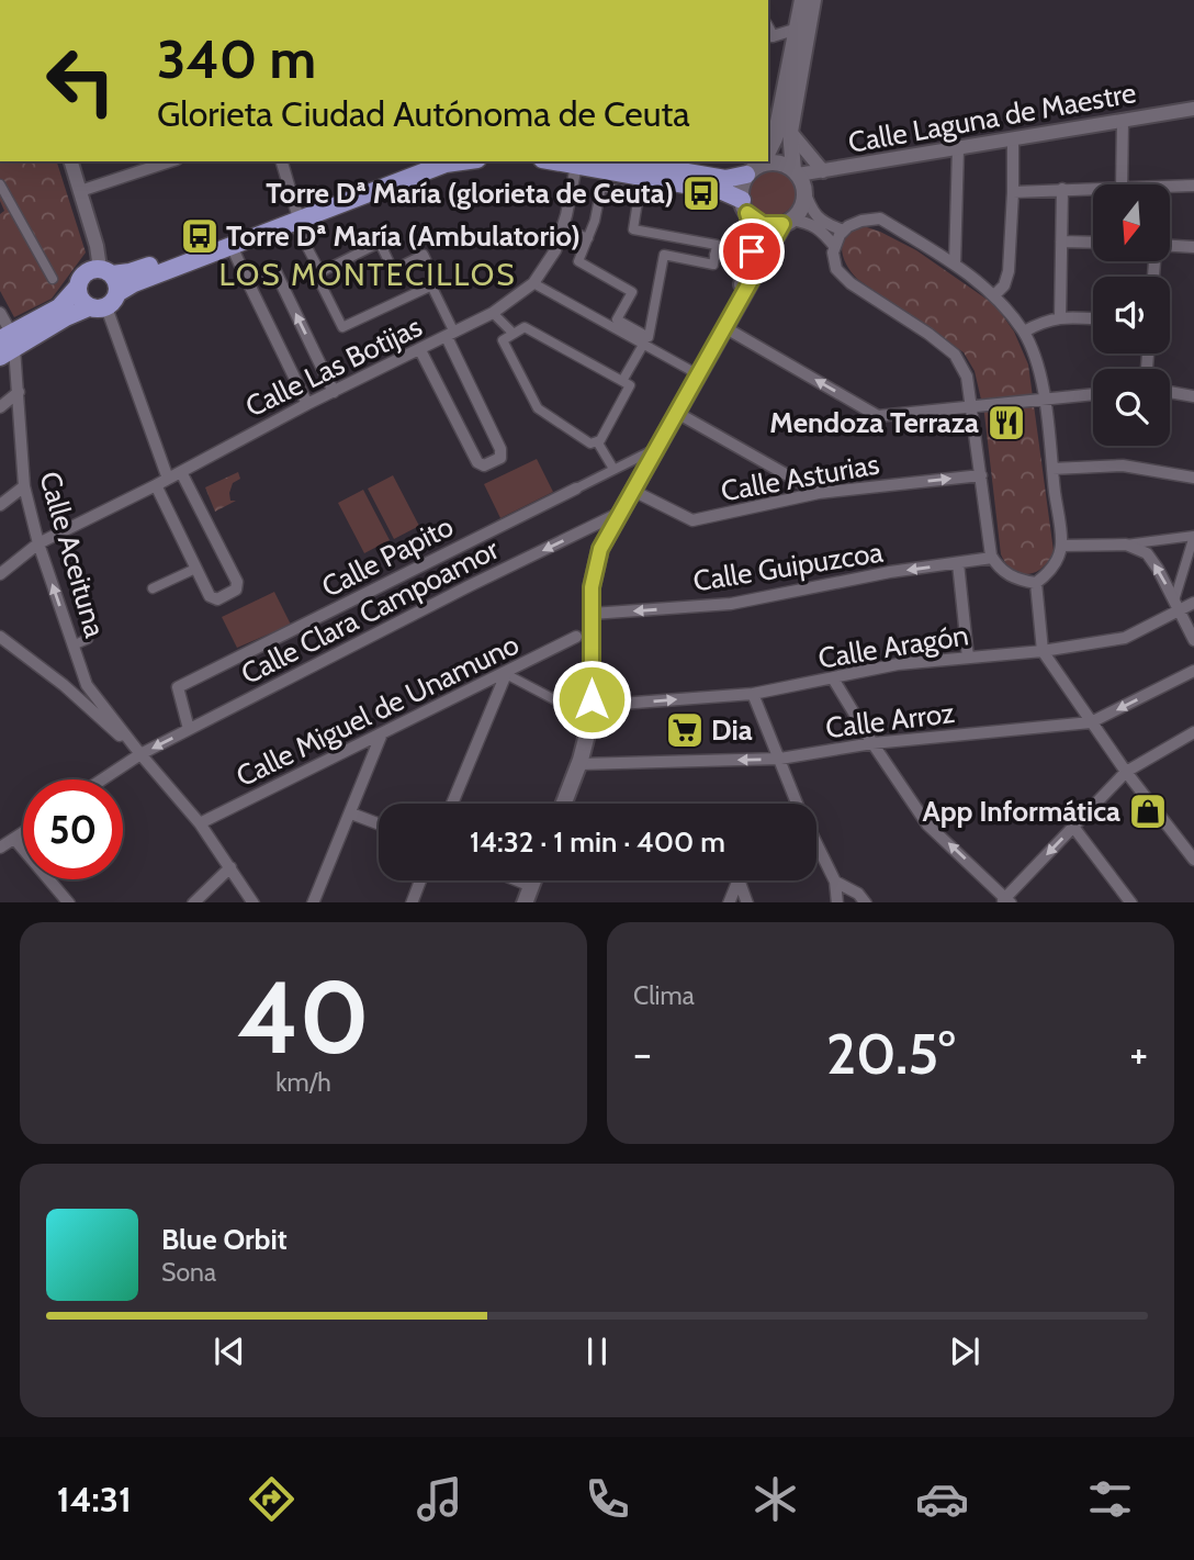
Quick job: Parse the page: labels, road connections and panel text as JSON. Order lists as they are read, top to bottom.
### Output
{
  "streets": {
    "street": [
      "Calle Laguna de Maestre",
      "Calle Las Botijas",
      "Calle Asturias",
      "Calle Aceituna",
      "Calle Papito",
      "Calle Guipuzcoa",
      "Calle Clara Campoamor",
      "Calle Aragón",
      "Calle Miguel de Unamuno",
      "Calle Arroz"
    ]
  },
  "crossings": [
    ["Calle Las Botijas", "Calle Aceituna"],
    ["Calle Aceituna", "Calle Clara Campoamor"],
    ["Calle Papito", "Calle Clara Campoamor"]
  ],
  "one_way": [
    "Calle Asturias",
    "Calle Guipuzcoa",
    "Calle Clara Campoamor",
    "Calle Arroz"
  ],
  "districts": ["LOS MONTECILLOS"],
  "places": {
    "bus stop": ["Torre Dª María (glorieta de Ceuta)", "Torre Dª María (Ambulatorio)"],
    "restaurant": ["Mendoza Terraza"],
    "supermarket": ["Dia"],
    "shop": ["App Informática"]
  },
  "north": "bottom",
  "page": {
    "turn": ["340 m", "Glorieta Ciudad Autónoma de Ceuta"],
    "limit": "50",
    "trip": "14:32 · 1 min · 400 m",
    "tile": [
      ["40", "km/h"],
      "Clima"
    ],
    "heat": ["−", "20.5°", "+"],
    "song": ["Blue Orbit", "Sona"],
    "tabs": "14:31"
  }
}
